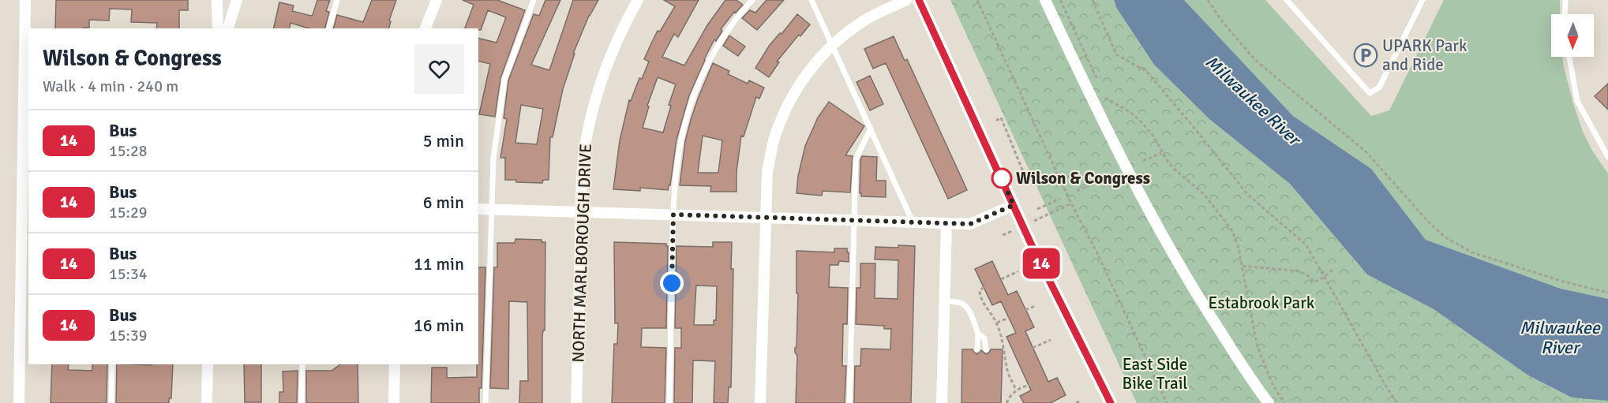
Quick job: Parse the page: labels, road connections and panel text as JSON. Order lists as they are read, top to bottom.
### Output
{
  "streets": {
    "street": ["NORTH MARLBOROUGH DRIVE"]
  },
  "water": ["Milwaukee River"],
  "parks": ["Estabrook Park", "East Side Bike Trail"],
  "places": {
    "parking": ["UPARK Park and Ride"],
    "other": ["Wilson & Congress"]
  },
  "lines": ["bus line 14"],
  "north": "bottom",
  "page": {
    "on_map": "14",
    "heading": ["Wilson & Congress", "Walk · 4 min · 240 m"],
    "list": [
      {
        "mark": "14",
        "name": "Bus",
        "note": "15:28",
        "value": "5 min"
      },
      {
        "mark": "14",
        "name": "Bus",
        "note": "15:29",
        "value": "6 min"
      },
      {
        "mark": "14",
        "name": "Bus",
        "note": "15:34",
        "value": "11 min"
      },
      {
        "mark": "14",
        "name": "Bus",
        "note": "15:39",
        "value": "16 min"
      }
    ]
  }
}
